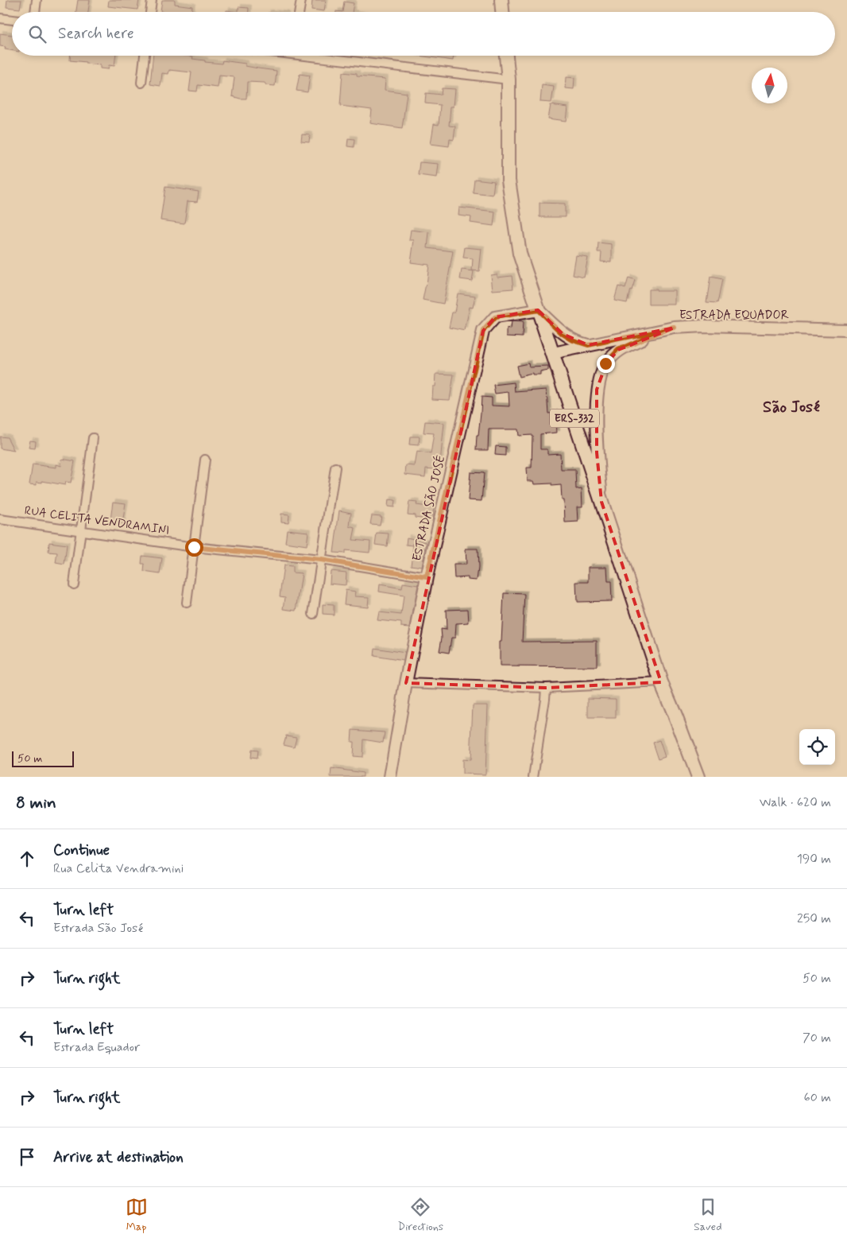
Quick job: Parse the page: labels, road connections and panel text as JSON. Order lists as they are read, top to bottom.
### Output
{
  "streets": {
    "main road": ["ERS-332"],
    "street": ["ESTRADA EQUADOR", "ESTRADA SÃO JOSÉ", "RUA CELITA VENDRAMINI"]
  },
  "crossings": [
    ["ESTRADA EQUADOR", "ERS-332"],
    ["ERS-332", "ESTRADA SÃO JOSÉ"],
    ["ESTRADA SÃO JOSÉ", "RUA CELITA VENDRAMINI"]
  ],
  "districts": ["São José"],
  "scale_bar": "50 m",
  "north": "top",
  "page": {
    "search": "Search here",
    "scale": "50 m",
    "heading": ["8 min", "Walk · 620 m"],
    "list": [
      ["Continue", "Rua Celita Vendramini", "190 m"],
      ["Turn left", "Estrada São José", "250 m"],
      ["Turn right", "50 m"],
      ["Turn left", "Estrada Equador", "70 m"],
      ["Turn right", "60 m"],
      "Arrive at destination"
    ],
    "nav": ["Map", "Directions", "Saved"]
  }
}
